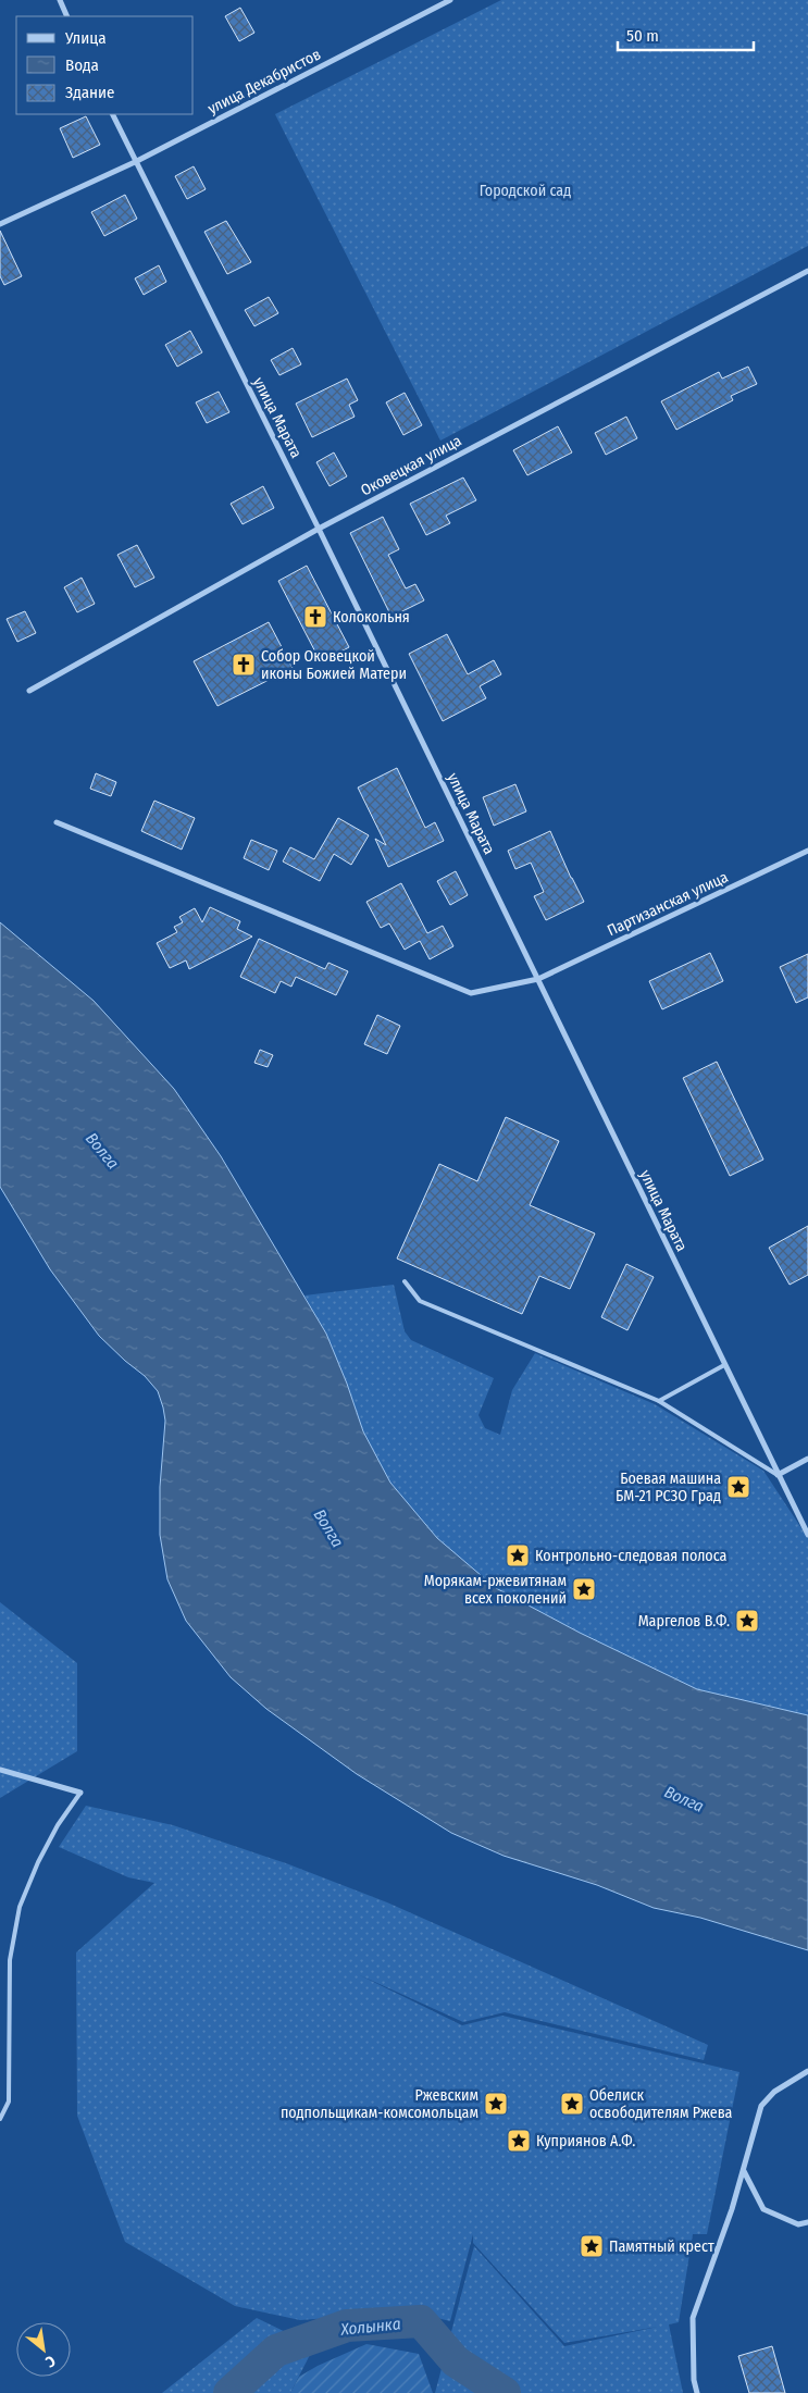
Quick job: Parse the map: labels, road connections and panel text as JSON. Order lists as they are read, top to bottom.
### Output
{
  "streets": {
    "street": [
      "улица Декабристов",
      "улица Марата",
      "Оковецкая улица",
      "Партизанская улица"
    ]
  },
  "crossings": [
    ["улица Декабристов", "улица Марата"],
    ["улица Марата", "Оковецкая улица"],
    ["улица Марата", "Партизанская улица"]
  ],
  "water": ["Волга", "Холынка"],
  "parks": ["Городской сад"],
  "places": {
    "church": ["Колокольня", "Собор Оковецкой иконы Божией Матери"],
    "place": [
      "Боевая машина БМ-21 РСЗО Град",
      "Контрольно-следовая полоса",
      "Морякам-ржевитянам всех поколений",
      "Маргелов В.Ф.",
      "Ржевским подпольщикам-комсомольцам",
      "Обелиск освободителям Ржева",
      "Куприянов А.Ф.",
      "Памятный крест"
    ]
  },
  "legend": ["Улица", "Вода", "Здание"],
  "scale_bar": "50 m",
  "north": "bottom right"
}
